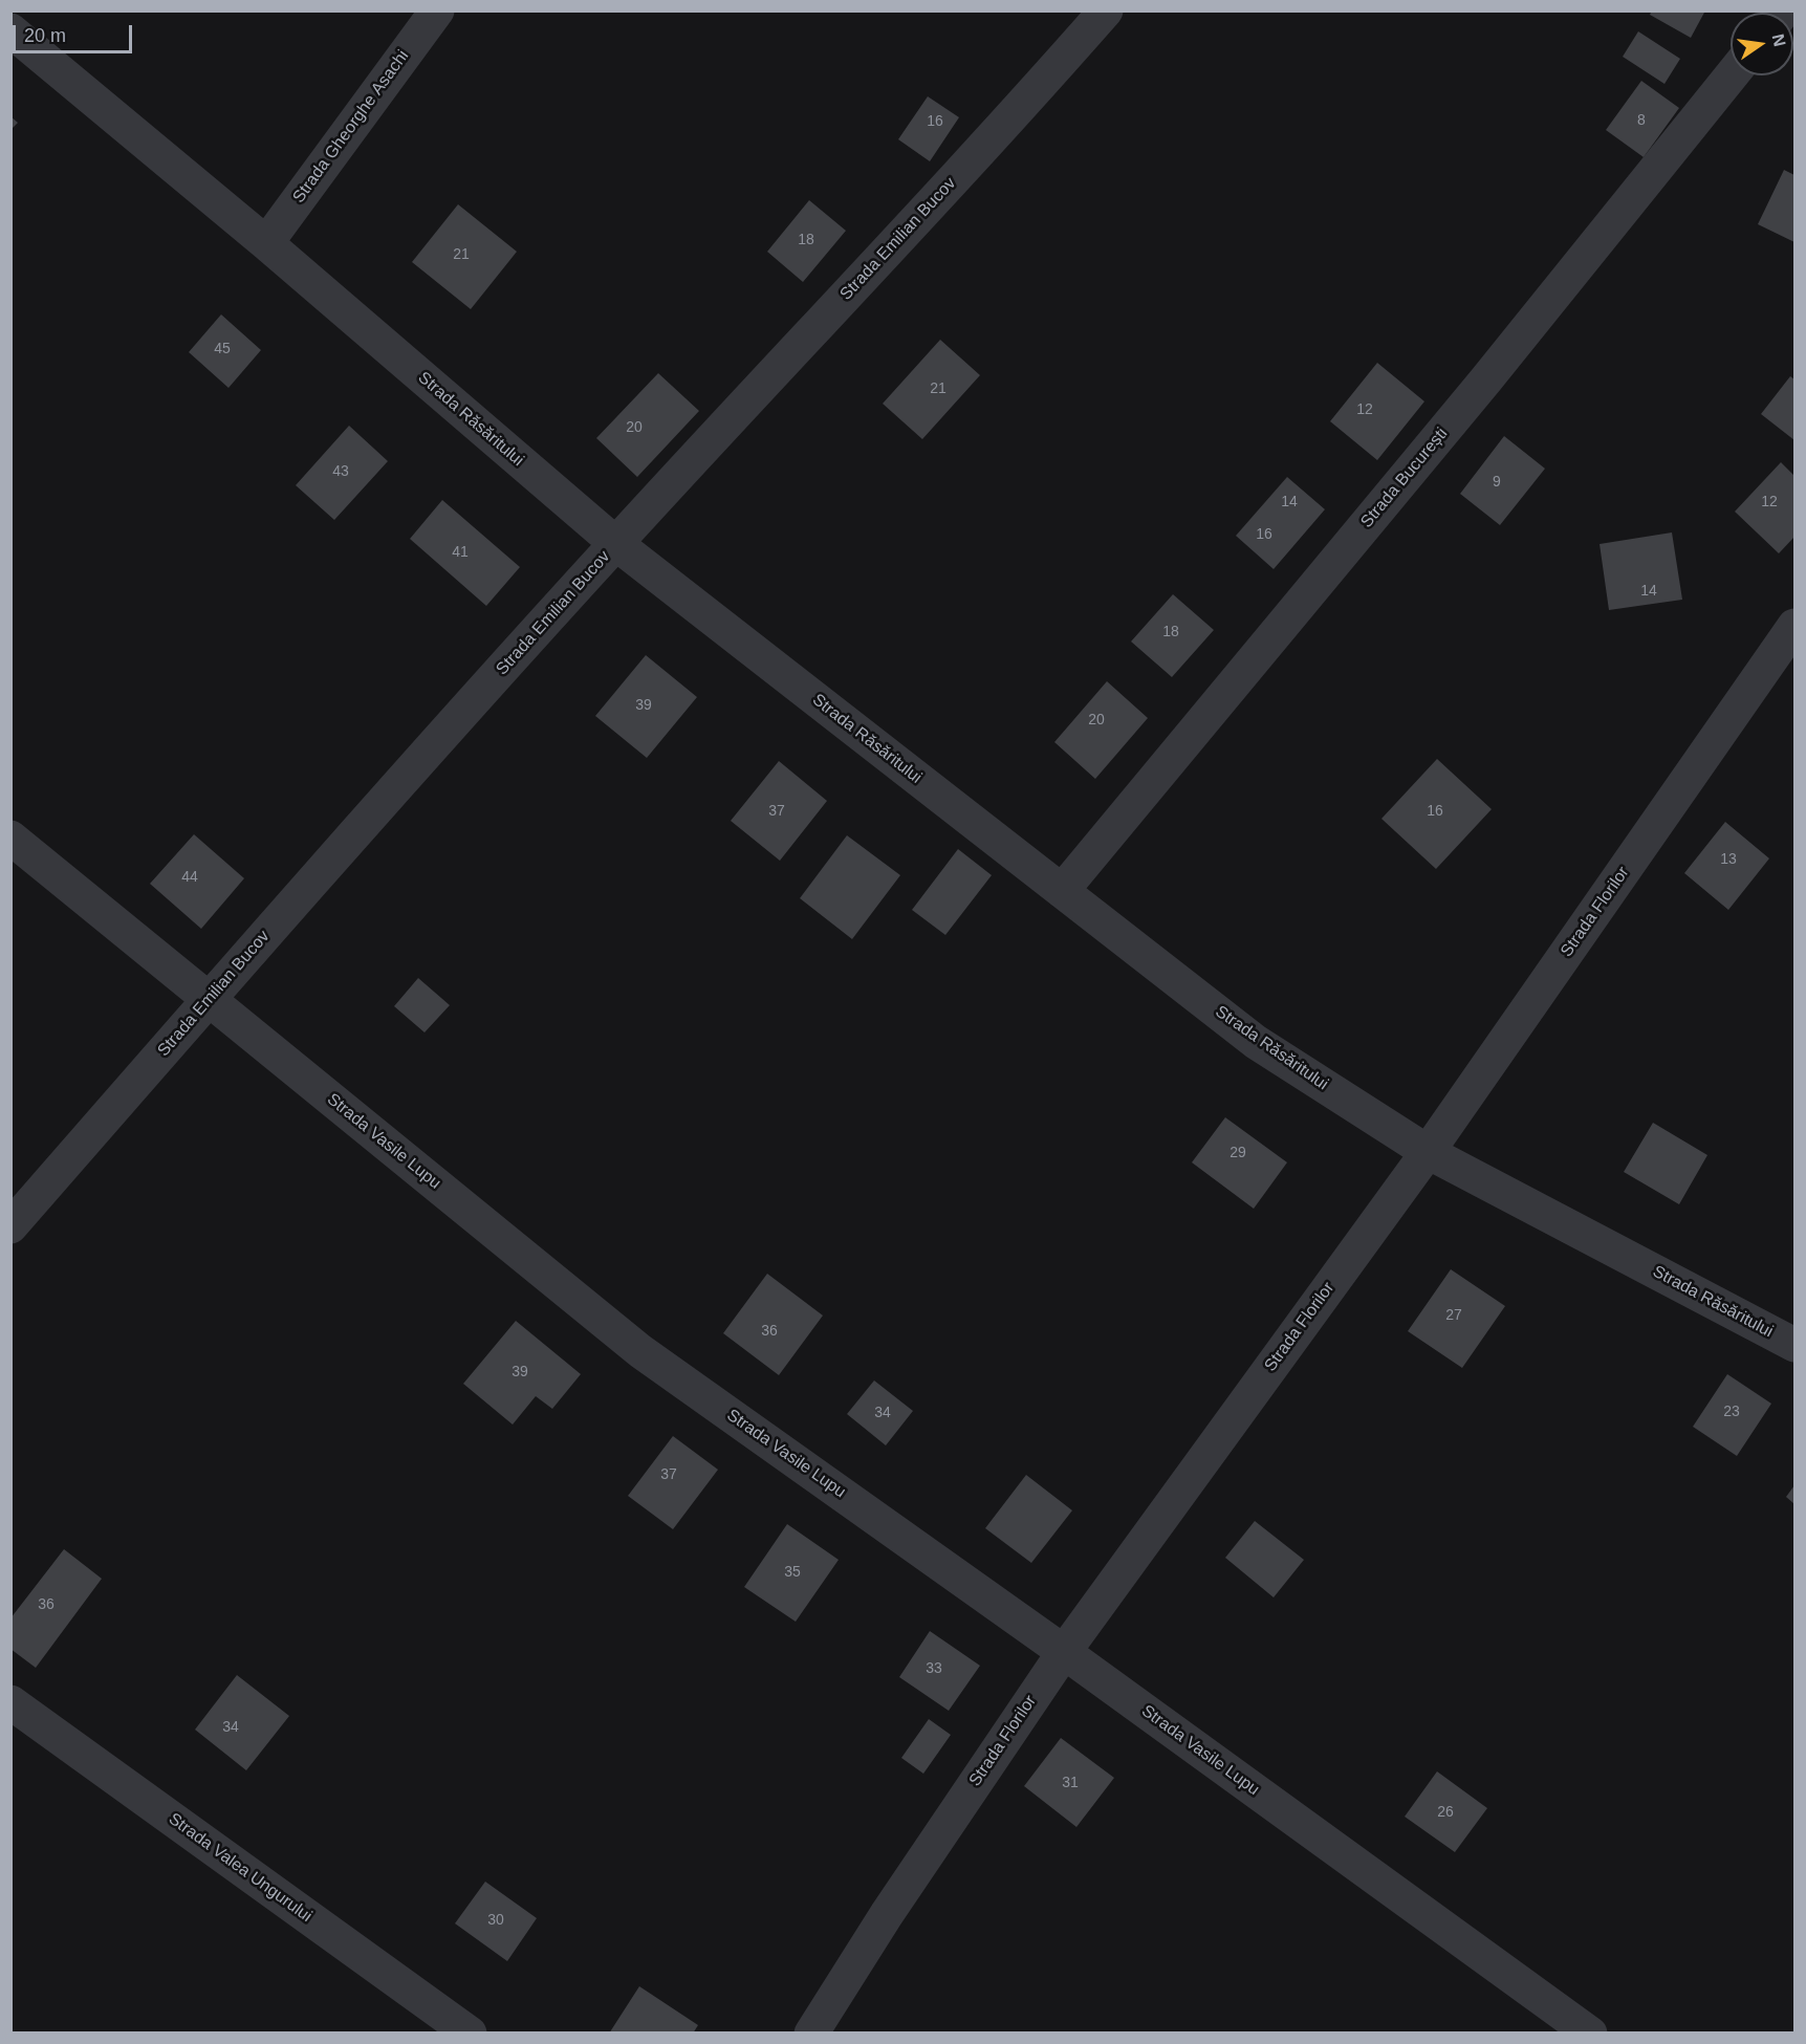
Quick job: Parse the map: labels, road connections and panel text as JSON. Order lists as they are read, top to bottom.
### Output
{
  "streets": {
    "street": [
      "Strada Gheorghe Asachi",
      "Strada Emilian Bucov",
      "Strada Răsăritului",
      "Strada București",
      "Strada Florilor",
      "Strada Vasile Lupu",
      "Strada Valea Ungurului"
    ]
  },
  "crossings": [
    ["Strada Gheorghe Asachi", "Strada Răsăritului"],
    ["Strada Emilian Bucov", "Strada Răsăritului"],
    ["Strada Emilian Bucov", "Strada Vasile Lupu"],
    ["Strada Răsăritului", "Strada București"],
    ["Strada Răsăritului", "Strada Florilor"],
    ["Strada Florilor", "Strada Vasile Lupu"]
  ],
  "house_numbers": [
    "8",
    "16",
    "18",
    "21",
    "45",
    "21",
    "12",
    "20",
    "43",
    "9",
    "14",
    "12",
    "16",
    "41",
    "14",
    "18",
    "39",
    "20",
    "37",
    "16",
    "13",
    "44",
    "29",
    "27",
    "36",
    "39",
    "23",
    "34",
    "37",
    "35",
    "36",
    "33",
    "34",
    "31",
    "26",
    "30"
  ],
  "scale_bar": "20 m",
  "north": "right"
}
